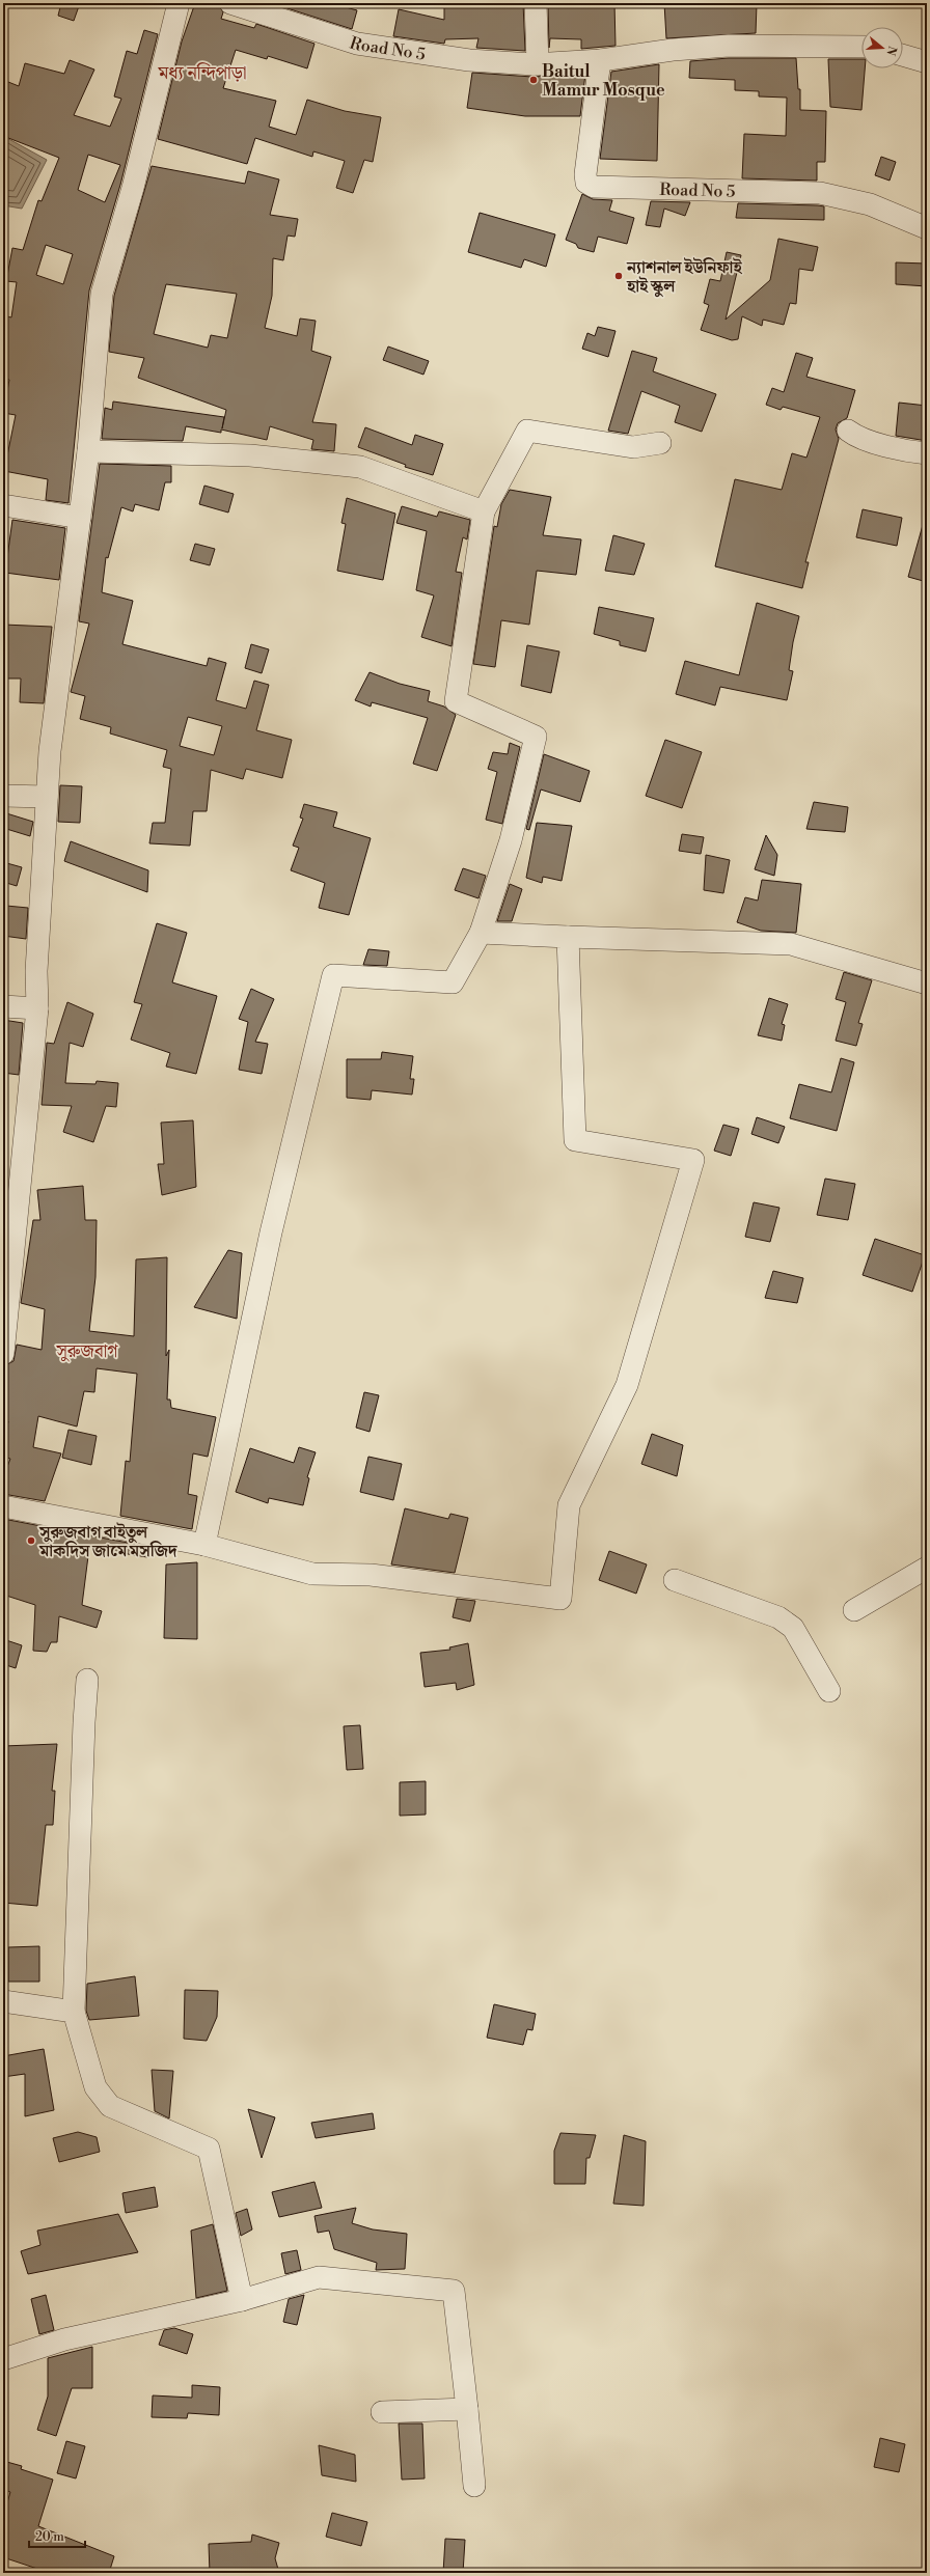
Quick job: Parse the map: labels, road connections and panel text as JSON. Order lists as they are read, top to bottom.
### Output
{
  "streets": {
    "street": ["Road No 5"]
  },
  "districts": ["মধ্য নন্দিপাড়া", "সুরুজবাগ"],
  "places": ["Baitul Mamur Mosque", "ন্যাশনাল ইউনিফাই হাই স্কুল", "সুরুজবাগ বাইতুল মাকদিস জামে মসজিদ"],
  "scale_bar": "20 m",
  "north": "right"
}
